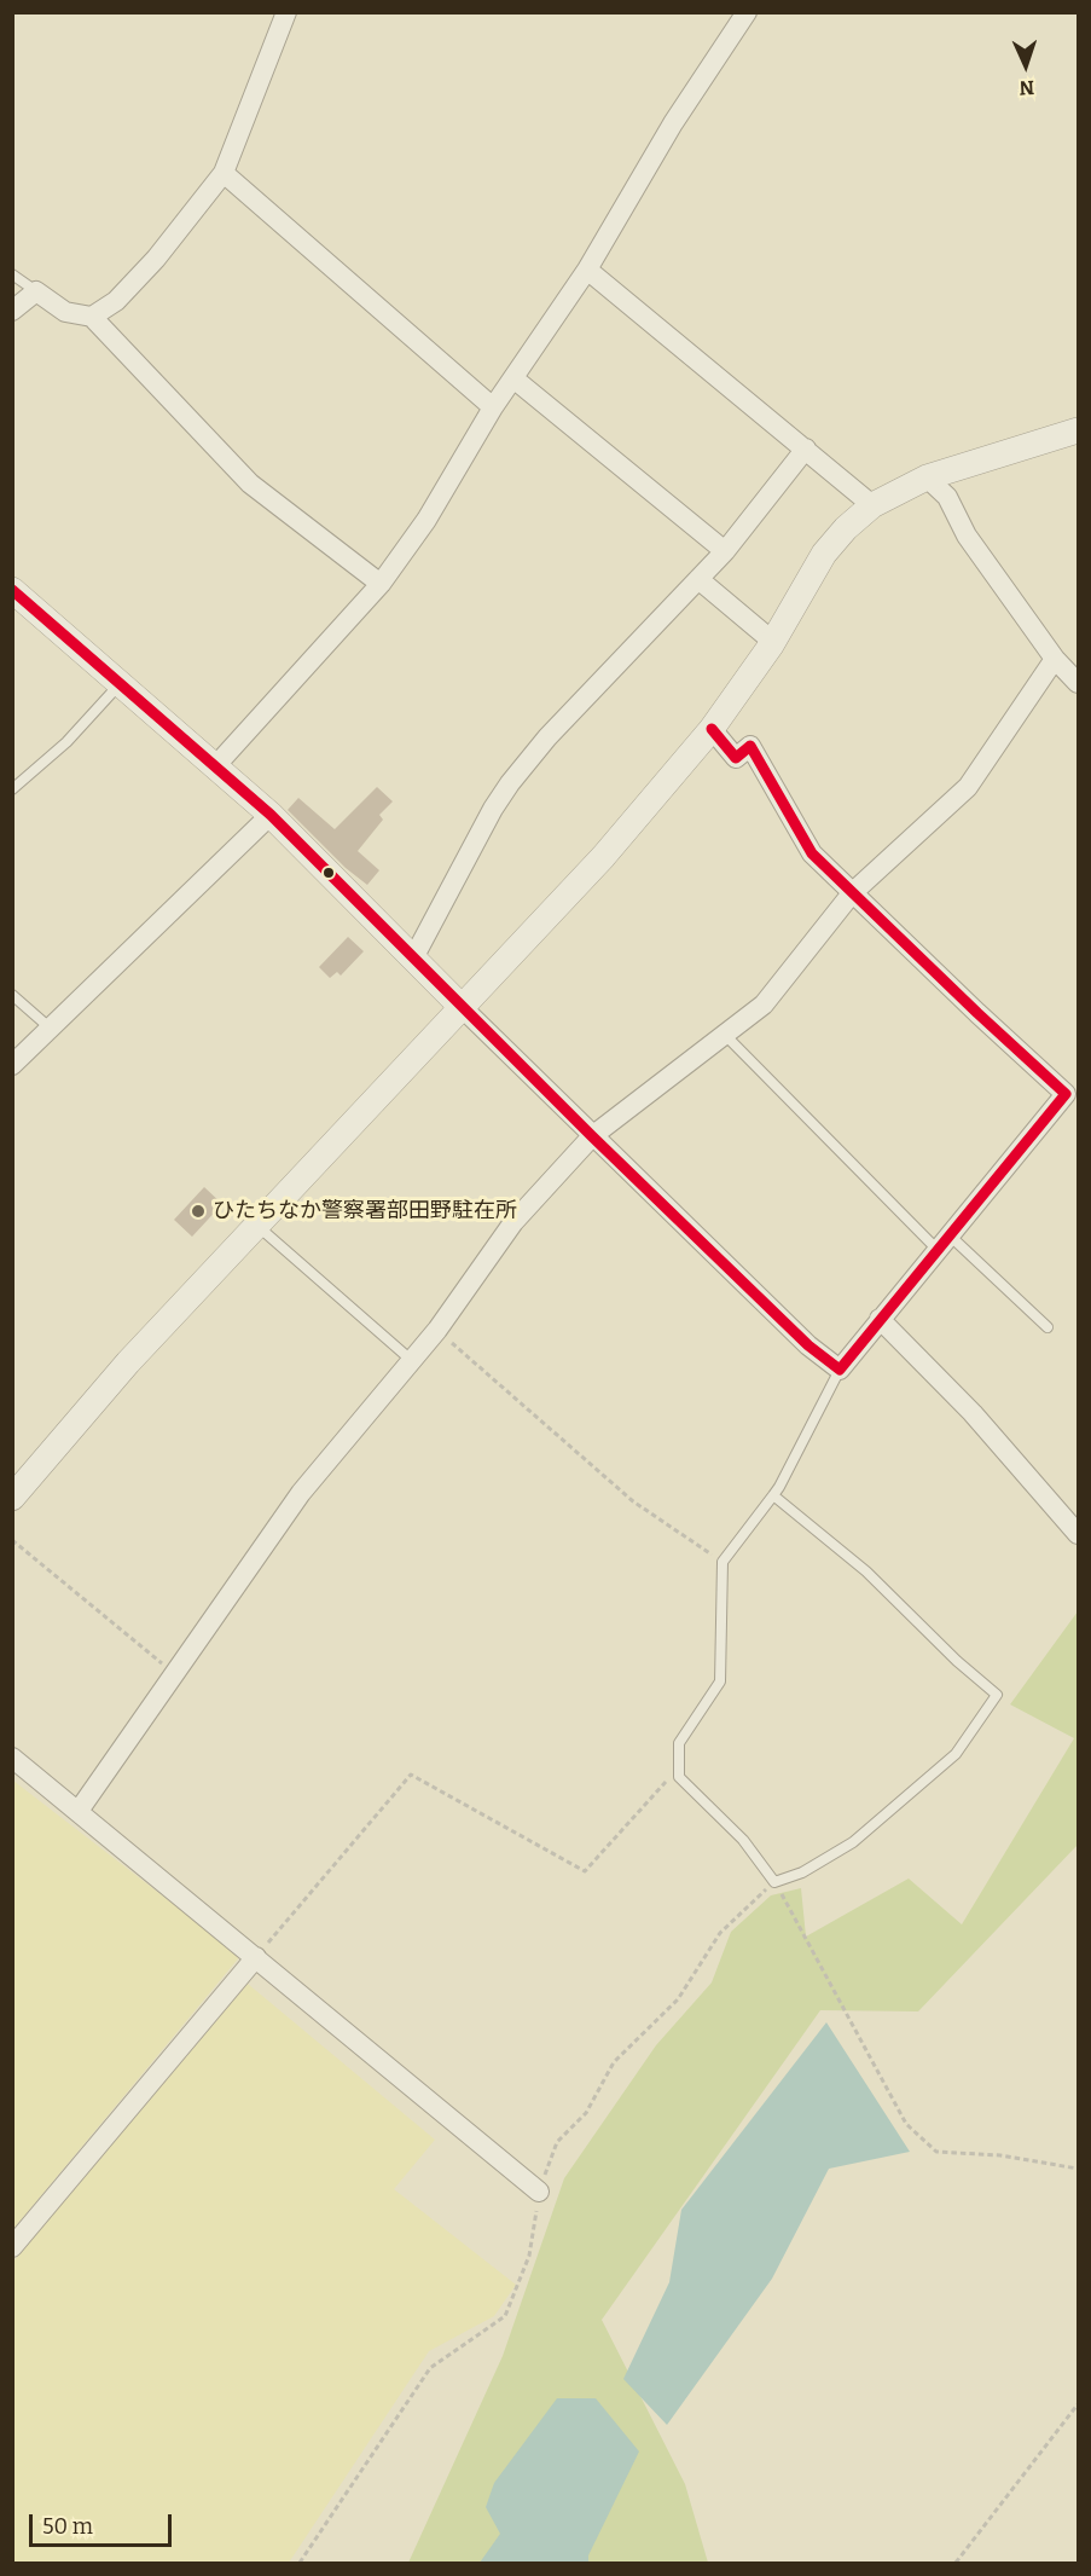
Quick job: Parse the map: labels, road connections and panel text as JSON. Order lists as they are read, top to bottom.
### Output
{
  "places": ["ひたちなか警察署部田野駐在所"],
  "scale_bar": "50 m",
  "north": "bottom"
}
